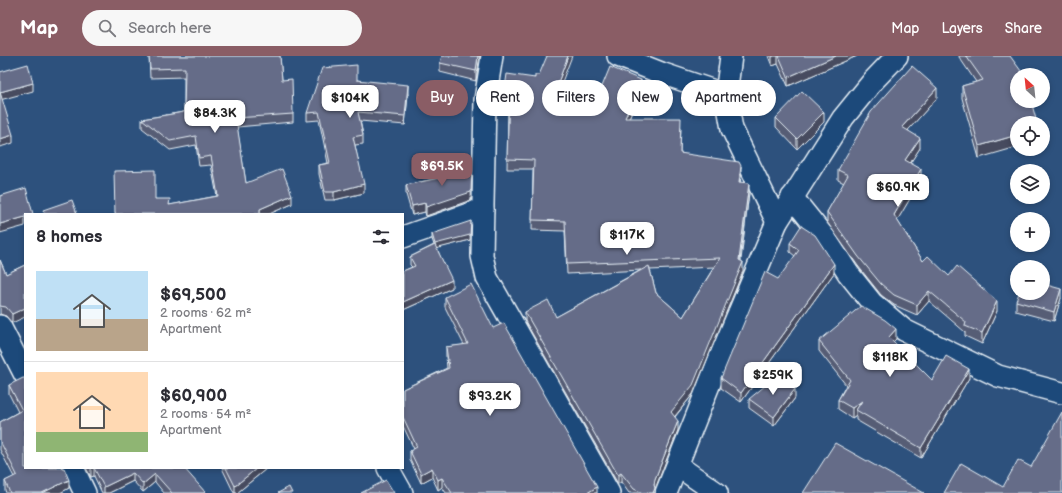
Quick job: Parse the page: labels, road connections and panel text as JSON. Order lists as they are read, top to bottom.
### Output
{
  "north": "top left",
  "page": {
    "header": "Map",
    "search": "Search here",
    "nav": ["Map", "Layers", "Share"],
    "map_buttons": ["+", "−"],
    "chip": [
      "Buy",
      "Rent",
      "Filters",
      "New",
      "Apartment"
    ],
    "price": [
      "$104K",
      "$84.3K",
      "$69.5K",
      "$60.9K",
      "$117K",
      "$118K",
      "$259K",
      "$93.2K"
    ],
    "heading": "8 homes",
    "list": [
      {
        "name": "$69,500",
        "note": "2 rooms · 62 m² · Apartment"
      },
      {
        "name": "$60,900",
        "note": "2 rooms · 54 m² · Apartment"
      }
    ]
  }
}
